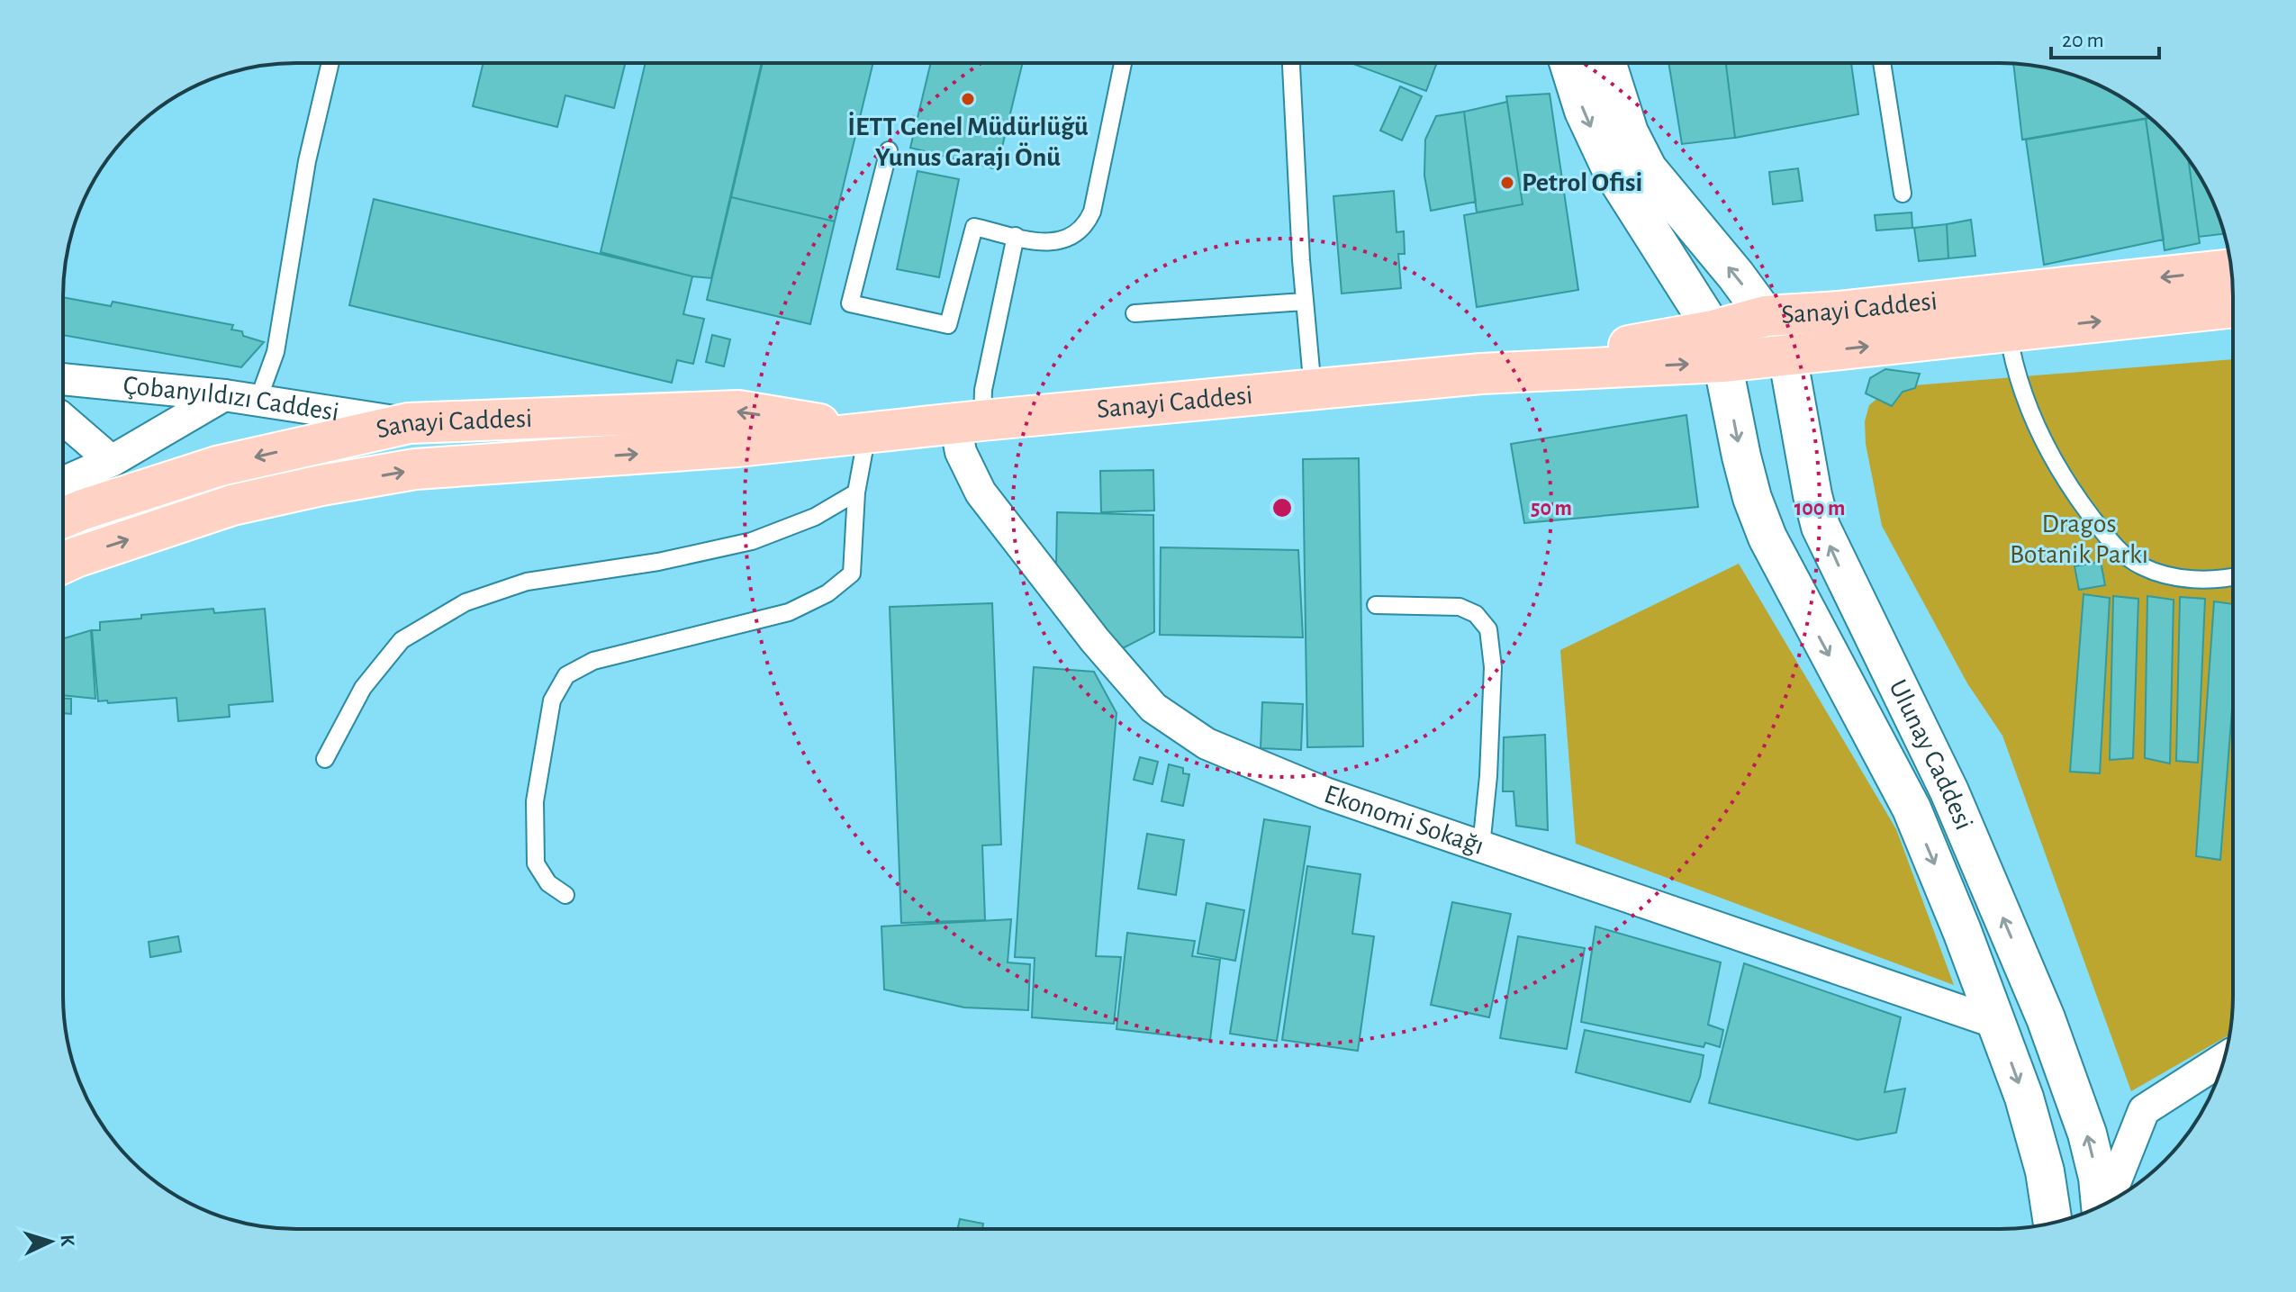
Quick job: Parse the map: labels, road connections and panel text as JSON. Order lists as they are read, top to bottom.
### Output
{
  "streets": {
    "main road": ["Sanayi Caddesi"],
    "street": ["Çobanyıldızı Caddesi", "Ulunay Caddesi", "Ekonomi Sokağı"]
  },
  "crossings": [
    ["Sanayi Caddesi", "Çobanyıldızı Caddesi"],
    ["Sanayi Caddesi", "Ulunay Caddesi"],
    ["Sanayi Caddesi", "Ekonomi Sokağı"],
    ["Ulunay Caddesi", "Ekonomi Sokağı"]
  ],
  "parks": ["Dragos Botanik Parkı"],
  "places": ["İETT Genel Müdürlüğü Yunus Garajı Önü", "Petrol Ofisi"],
  "scale_bar": "20 m",
  "north": "right",
  "rings": ["50 m", "100 m"]
}
